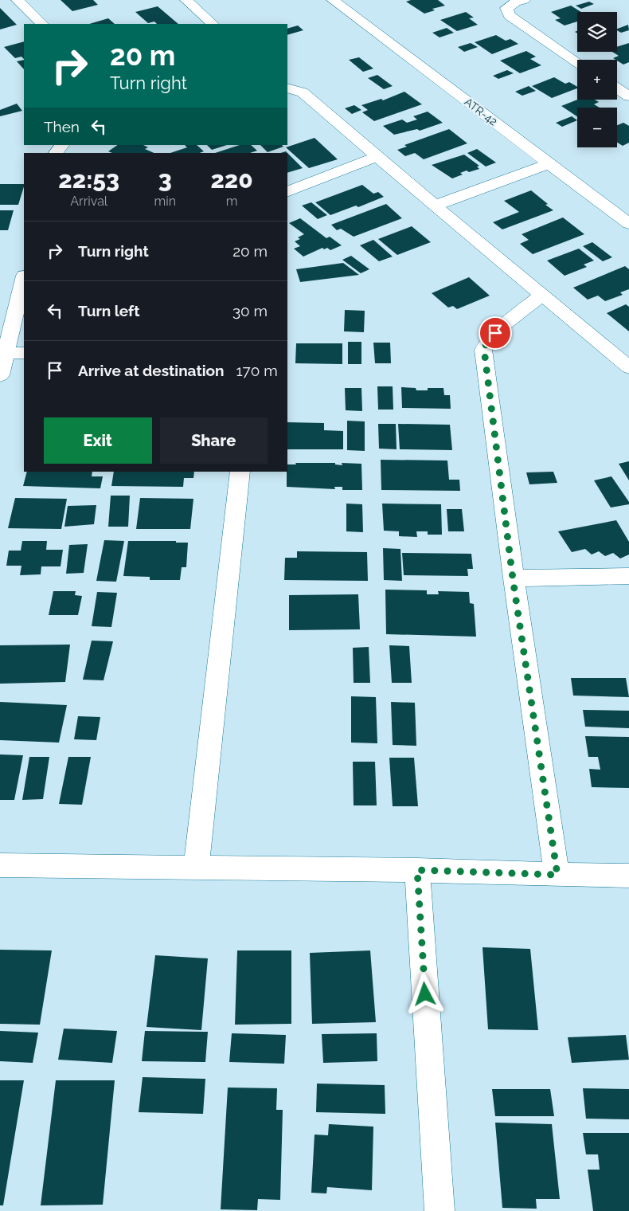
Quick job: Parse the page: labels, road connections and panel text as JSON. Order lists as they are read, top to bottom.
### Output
{
  "streets": {
    "street": ["ATR-42"]
  },
  "page": {
    "map_buttons": ["+", "−"],
    "turn": ["20 m", "Turn right"],
    "then": "Then",
    "eta": [
      "22:53",
      "Arrival",
      "3",
      "min",
      "220",
      "m"
    ],
    "list": [
      {
        "name": "Turn right",
        "value": "20 m"
      },
      {
        "name": "Turn left",
        "value": "30 m"
      },
      {
        "name": "Arrive at destination",
        "value": "170 m"
      }
    ],
    "buttons": ["Exit", "Share"]
  }
}
